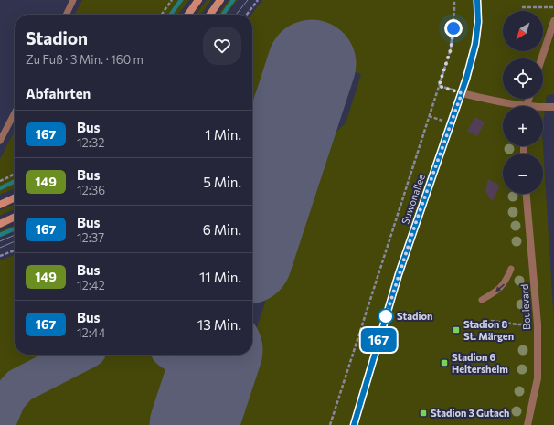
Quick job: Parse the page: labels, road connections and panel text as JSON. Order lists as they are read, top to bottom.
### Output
{
  "streets": {
    "street": ["Suwonallee", "Boulevard"]
  },
  "places": {
    "other": ["Stadion"],
    "transit": ["Stadion 8 St. Märgen", "Stadion 6 Heitersheim", "Stadion 3 Gutach"]
  },
  "lines": ["bus line 167"],
  "north": "bottom left",
  "page": {
    "on_map": "167",
    "map_buttons": ["+", "−"],
    "heading": [
      ["Stadion", "Zu Fuß · 3 Min. · 160 m"],
      "Abfahrten"
    ],
    "list": [
      {
        "mark": "167",
        "name": "Bus",
        "note": "12:32",
        "value": "1 Min."
      },
      {
        "mark": "149",
        "name": "Bus",
        "note": "12:36",
        "value": "5 Min."
      },
      {
        "mark": "167",
        "name": "Bus",
        "note": "12:37",
        "value": "6 Min."
      },
      {
        "mark": "149",
        "name": "Bus",
        "note": "12:42",
        "value": "11 Min."
      },
      {
        "mark": "167",
        "name": "Bus",
        "note": "12:44",
        "value": "13 Min."
      }
    ]
  }
}
